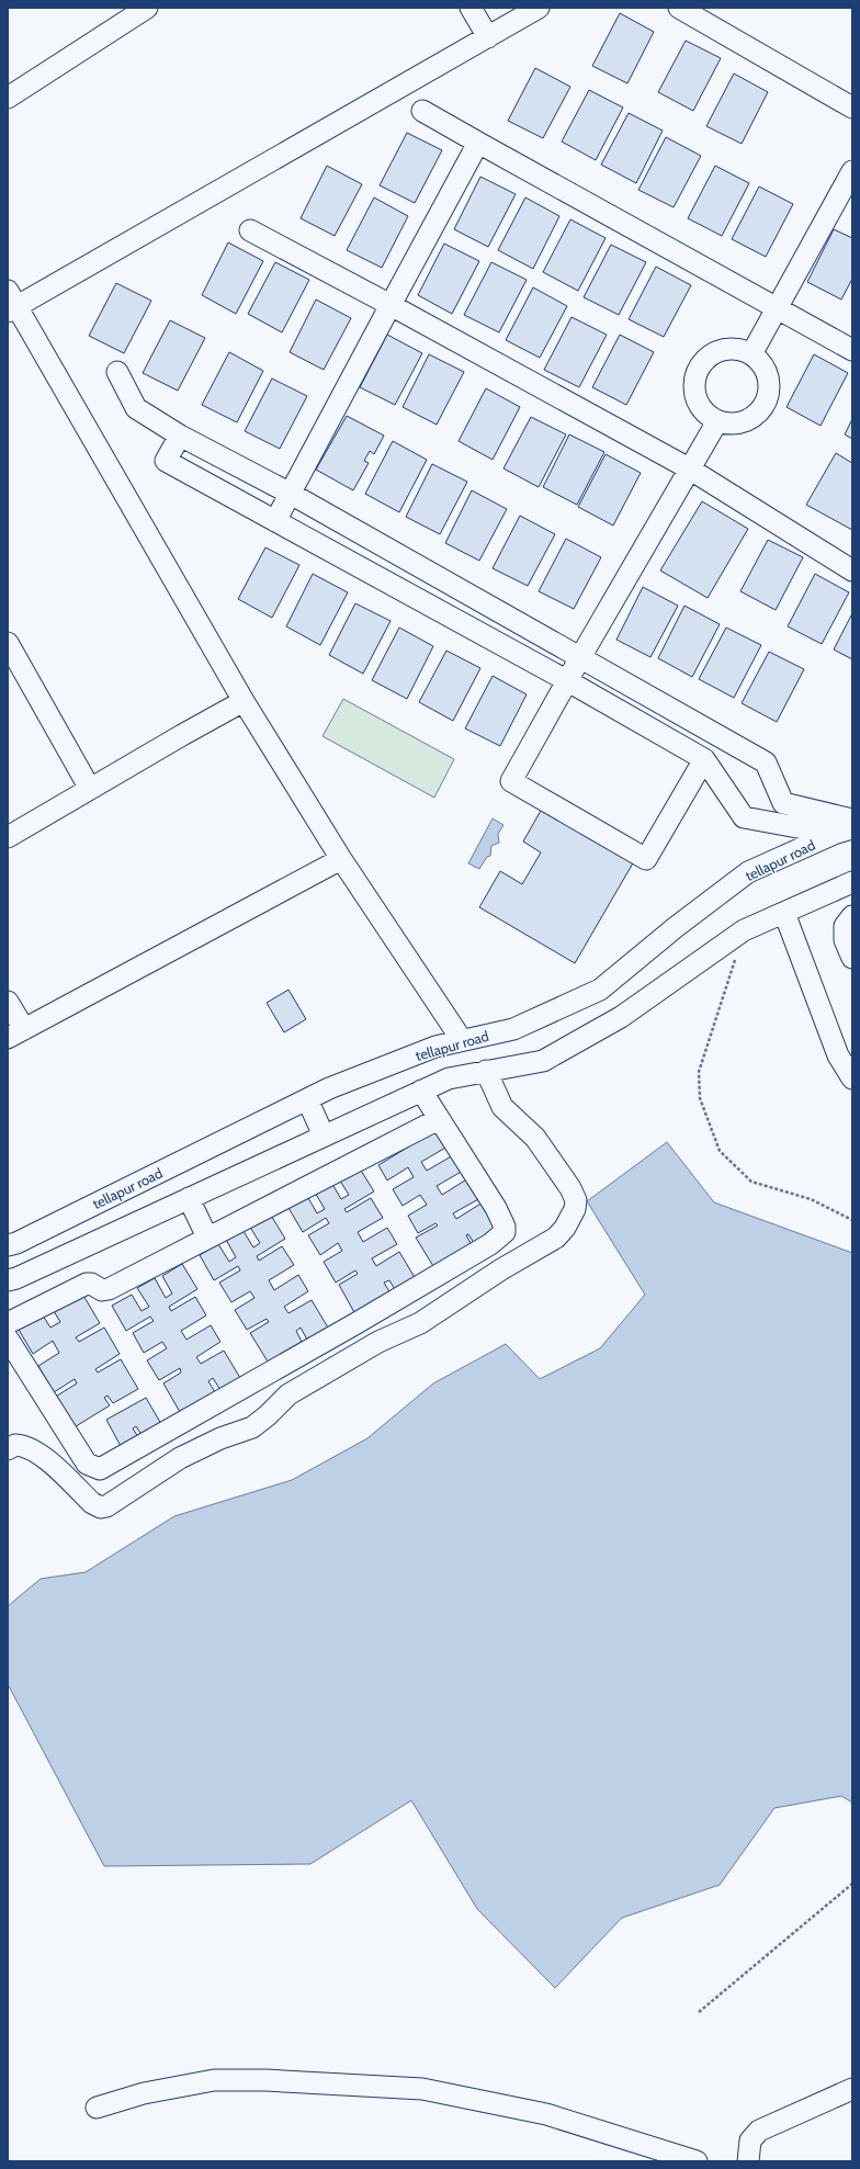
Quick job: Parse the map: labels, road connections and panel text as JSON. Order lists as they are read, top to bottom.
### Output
{
  "streets": {
    "street": ["tellapur road"]
  }
}
